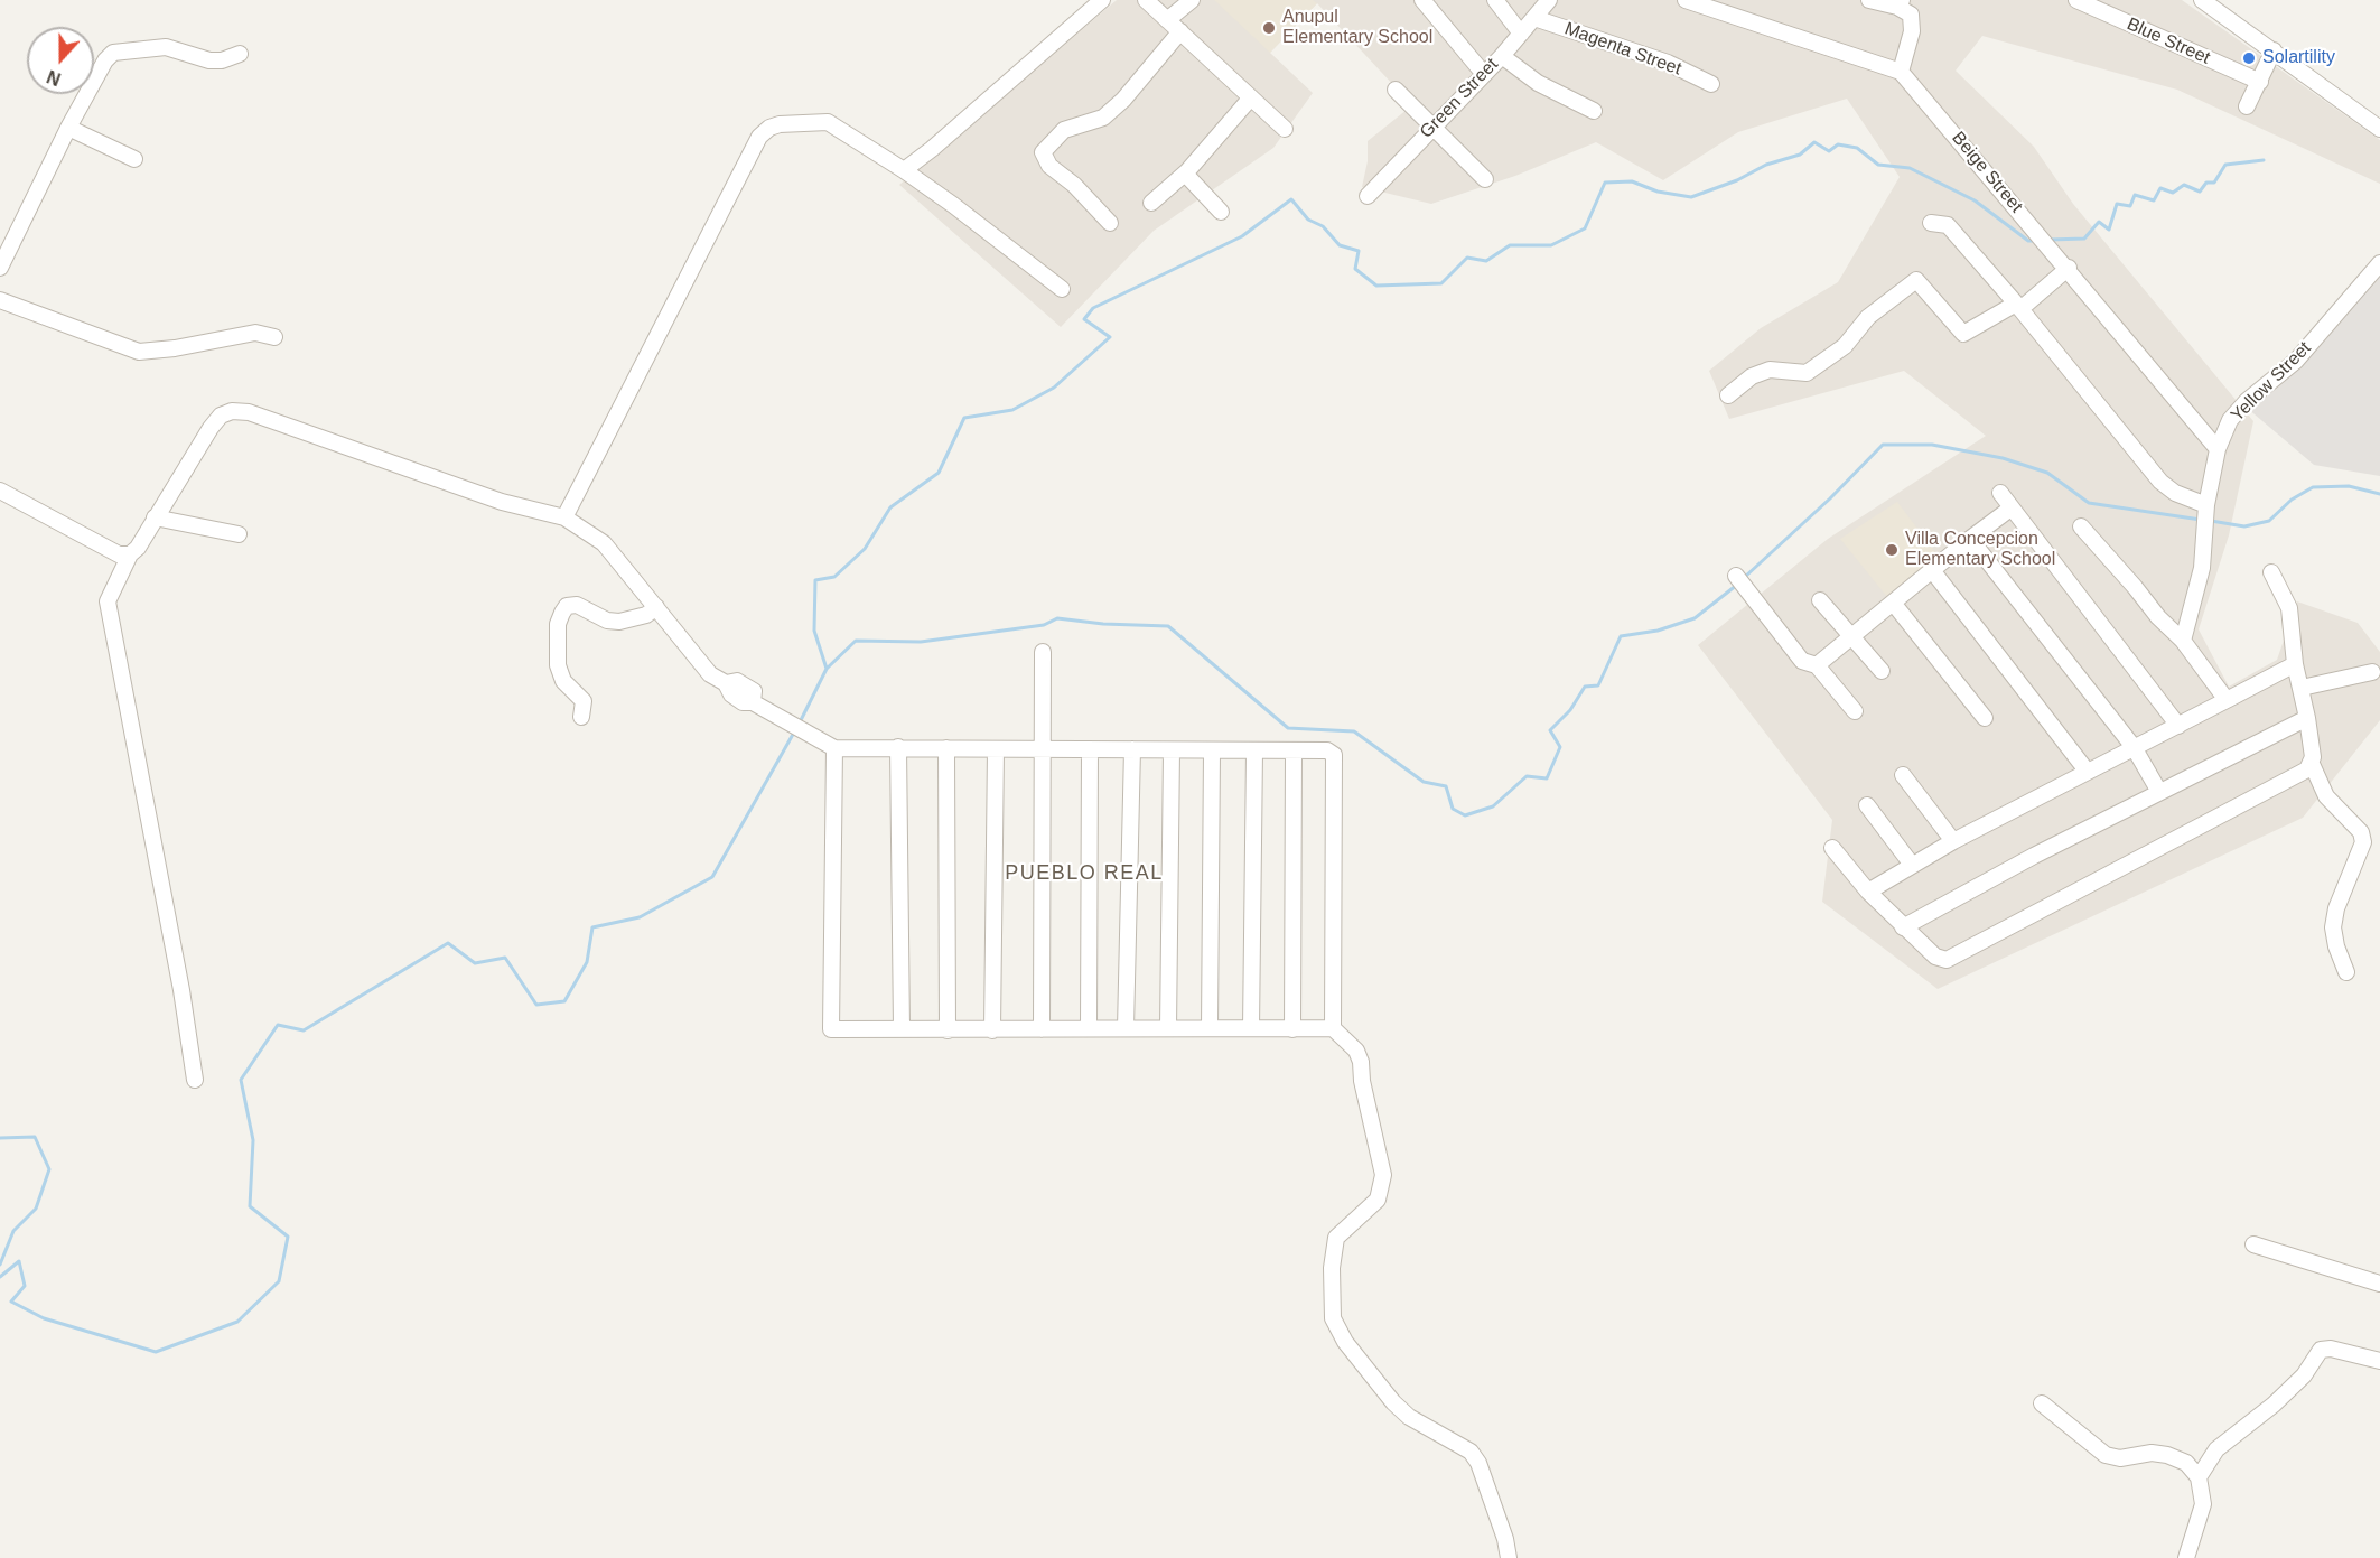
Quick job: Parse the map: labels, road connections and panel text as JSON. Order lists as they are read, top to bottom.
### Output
{
  "streets": {
    "street": [
      "Blue Street",
      "Magenta Street",
      "Green Street",
      "Beige Street",
      "Yellow Street"
    ]
  },
  "crossings": [
    ["Magenta Street", "Green Street"],
    ["Beige Street", "Yellow Street"]
  ],
  "districts": ["PUEBLO REAL"],
  "places": ["Anupul Elementary School", "Solartility", "Villa Concepcion Elementary School"],
  "north": "bottom"
}
